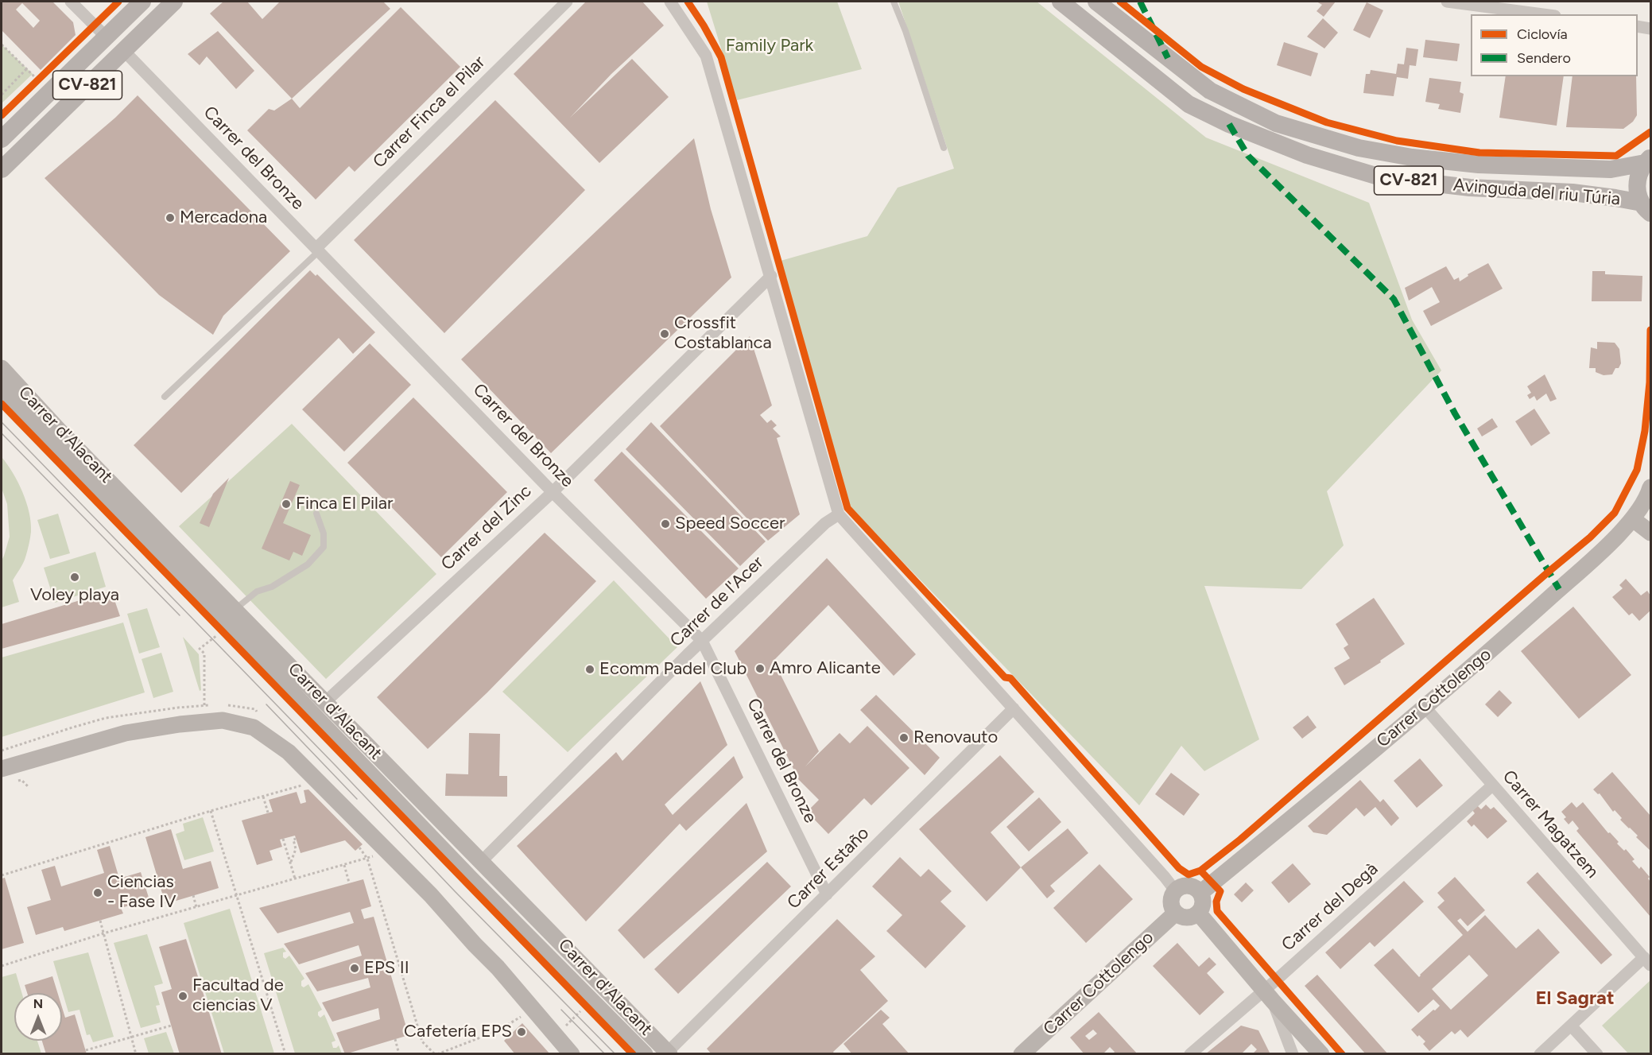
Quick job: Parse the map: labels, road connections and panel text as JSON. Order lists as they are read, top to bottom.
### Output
{
  "streets": {
    "main road": [
      "CV-821",
      "Avinguda del riu Túria",
      "Carrer d'Alacant",
      "Carrer Cottolengo"
    ],
    "street": [
      "Carrer Finca el Pilar",
      "Carrer del Bronze",
      "Carrer del Zinc",
      "Carrer de l'Acer",
      "Carrer Magatzem",
      "Carrer Estaño",
      "Carrer del Degà"
    ]
  },
  "crossings": [
    ["CV-821", "Carrer del Bronze"],
    ["CV-821", "Avinguda del riu Túria"],
    ["Carrer Finca el Pilar", "Carrer del Bronze"],
    ["Carrer del Bronze", "Carrer del Zinc"],
    ["Carrer del Bronze", "Carrer de l'Acer"],
    ["Carrer del Bronze", "Carrer Estaño"],
    ["Carrer d'Alacant", "Carrer del Zinc"],
    ["Carrer d'Alacant", "Carrer de l'Acer"],
    ["Carrer d'Alacant", "Carrer Estaño"],
    ["Carrer Cottolengo", "Carrer Magatzem"],
    ["Carrer Magatzem", "Carrer del Degà"]
  ],
  "districts": ["El Sagrat"],
  "parks": ["Family Park"],
  "places": [
    "Mercadona",
    "Crossfit Costablanca",
    "Finca El Pilar",
    "Speed Soccer",
    "Voley playa",
    "Amro Alicante",
    "Ecomm Padel Club",
    "Renovauto",
    "Ciencias - Fase IV",
    "EPS II",
    "Facultad de ciencias V",
    "Cafetería EPS"
  ],
  "legend": ["Ciclovía", "Sendero"],
  "north": "top"
}
